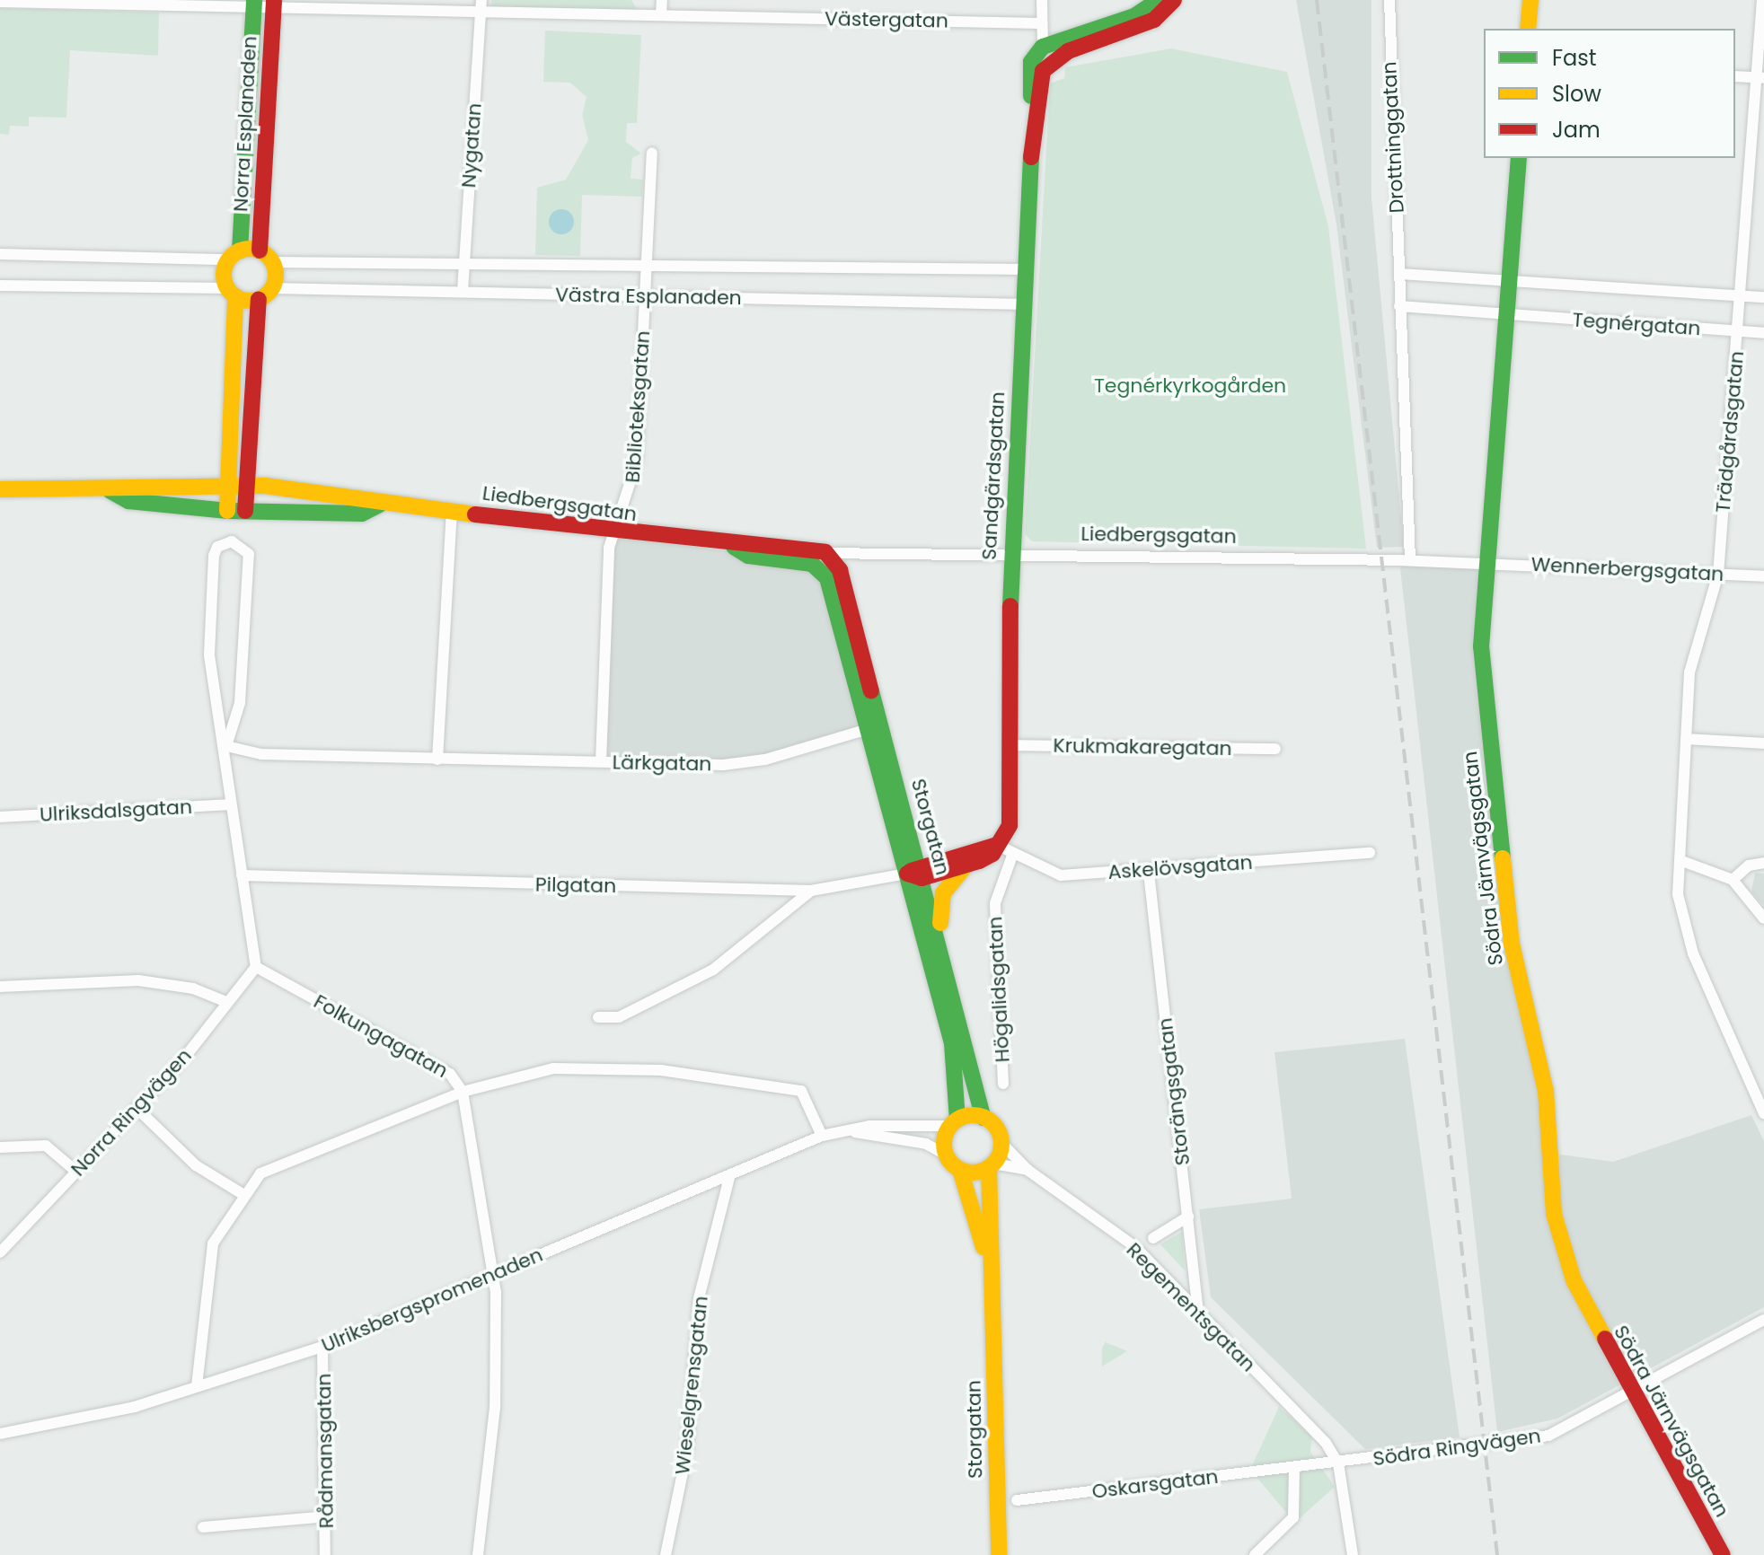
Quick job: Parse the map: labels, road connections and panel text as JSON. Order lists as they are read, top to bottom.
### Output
{
  "streets": {
    "main road": [
      "Norra Esplanaden",
      "Sandgärdsgatan",
      "Liedbergsgatan",
      "Storgatan",
      "Södra Järnvägsgatan"
    ],
    "street": [
      "Västergatan",
      "Drottninggatan",
      "Nygatan",
      "Västra Esplanaden",
      "Tegnérgatan",
      "Biblioteksgatan",
      "Trädgårdsgatan",
      "Wennerbergsgatan",
      "Krukmakaregatan",
      "Lärkgatan",
      "Ulriksdalsgatan",
      "Askelövsgatan",
      "Pilgatan",
      "Högalidsgatan",
      "Folkungagatan",
      "Storängsgatan",
      "Norra Ringvägen",
      "Ulriksbergspromenaden",
      "Regementsgatan",
      "Wieselgrensgatan",
      "Södra Ringvägen",
      "Rådmansgatan",
      "Oskarsgatan"
    ]
  },
  "crossings": [
    ["Västergatan", "Norra Esplanaden"],
    ["Västergatan", "Nygatan"],
    ["Västergatan", "Sandgärdsgatan"],
    ["Norra Esplanaden", "Liedbergsgatan"],
    ["Drottninggatan", "Liedbergsgatan"],
    ["Nygatan", "Västra Esplanaden"],
    ["Västra Esplanaden", "Biblioteksgatan"],
    ["Västra Esplanaden", "Sandgärdsgatan"],
    ["Tegnérgatan", "Trädgårdsgatan"],
    ["Tegnérgatan", "Södra Järnvägsgatan"],
    ["Biblioteksgatan", "Liedbergsgatan"],
    ["Biblioteksgatan", "Lärkgatan"],
    ["Trädgårdsgatan", "Wennerbergsgatan"],
    ["Sandgärdsgatan", "Liedbergsgatan"],
    ["Sandgärdsgatan", "Krukmakaregatan"],
    ["Sandgärdsgatan", "Askelövsgatan"],
    ["Liedbergsgatan", "Wennerbergsgatan"],
    ["Liedbergsgatan", "Storgatan"],
    ["Liedbergsgatan", "Södra Järnvägsgatan"],
    ["Wennerbergsgatan", "Södra Järnvägsgatan"],
    ["Lärkgatan", "Storgatan"],
    ["Storgatan", "Pilgatan"],
    ["Storgatan", "Ulriksbergspromenaden"],
    ["Storgatan", "Regementsgatan"],
    ["Södra Järnvägsgatan", "Södra Ringvägen"],
    ["Askelövsgatan", "Högalidsgatan"],
    ["Askelövsgatan", "Storängsgatan"],
    ["Folkungagatan", "Norra Ringvägen"],
    ["Folkungagatan", "Ulriksbergspromenaden"],
    ["Storängsgatan", "Regementsgatan"],
    ["Ulriksbergspromenaden", "Regementsgatan"],
    ["Ulriksbergspromenaden", "Wieselgrensgatan"],
    ["Ulriksbergspromenaden", "Rådmansgatan"],
    ["Regementsgatan", "Södra Ringvägen"],
    ["Södra Ringvägen", "Oskarsgatan"]
  ],
  "parks": ["Tegnérkyrkogården"],
  "legend": ["Fast", "Slow", "Jam"]
}
